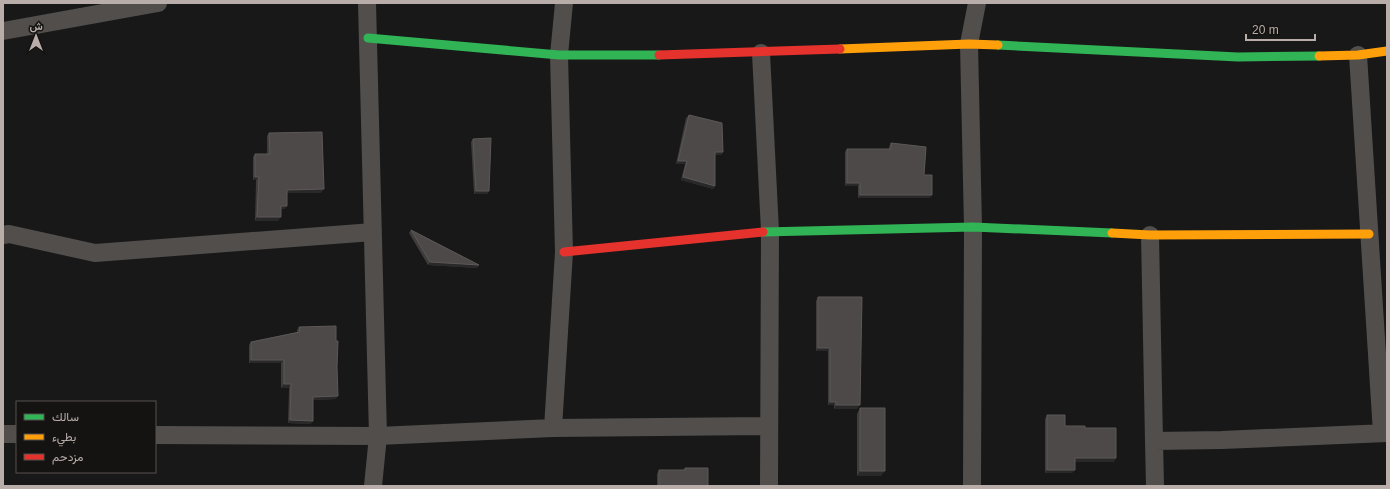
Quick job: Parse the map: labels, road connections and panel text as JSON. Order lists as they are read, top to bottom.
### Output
{
  "legend": ["سالك", "بطيء", "مزدحم"],
  "scale_bar": "20 m",
  "north": "top"
}
